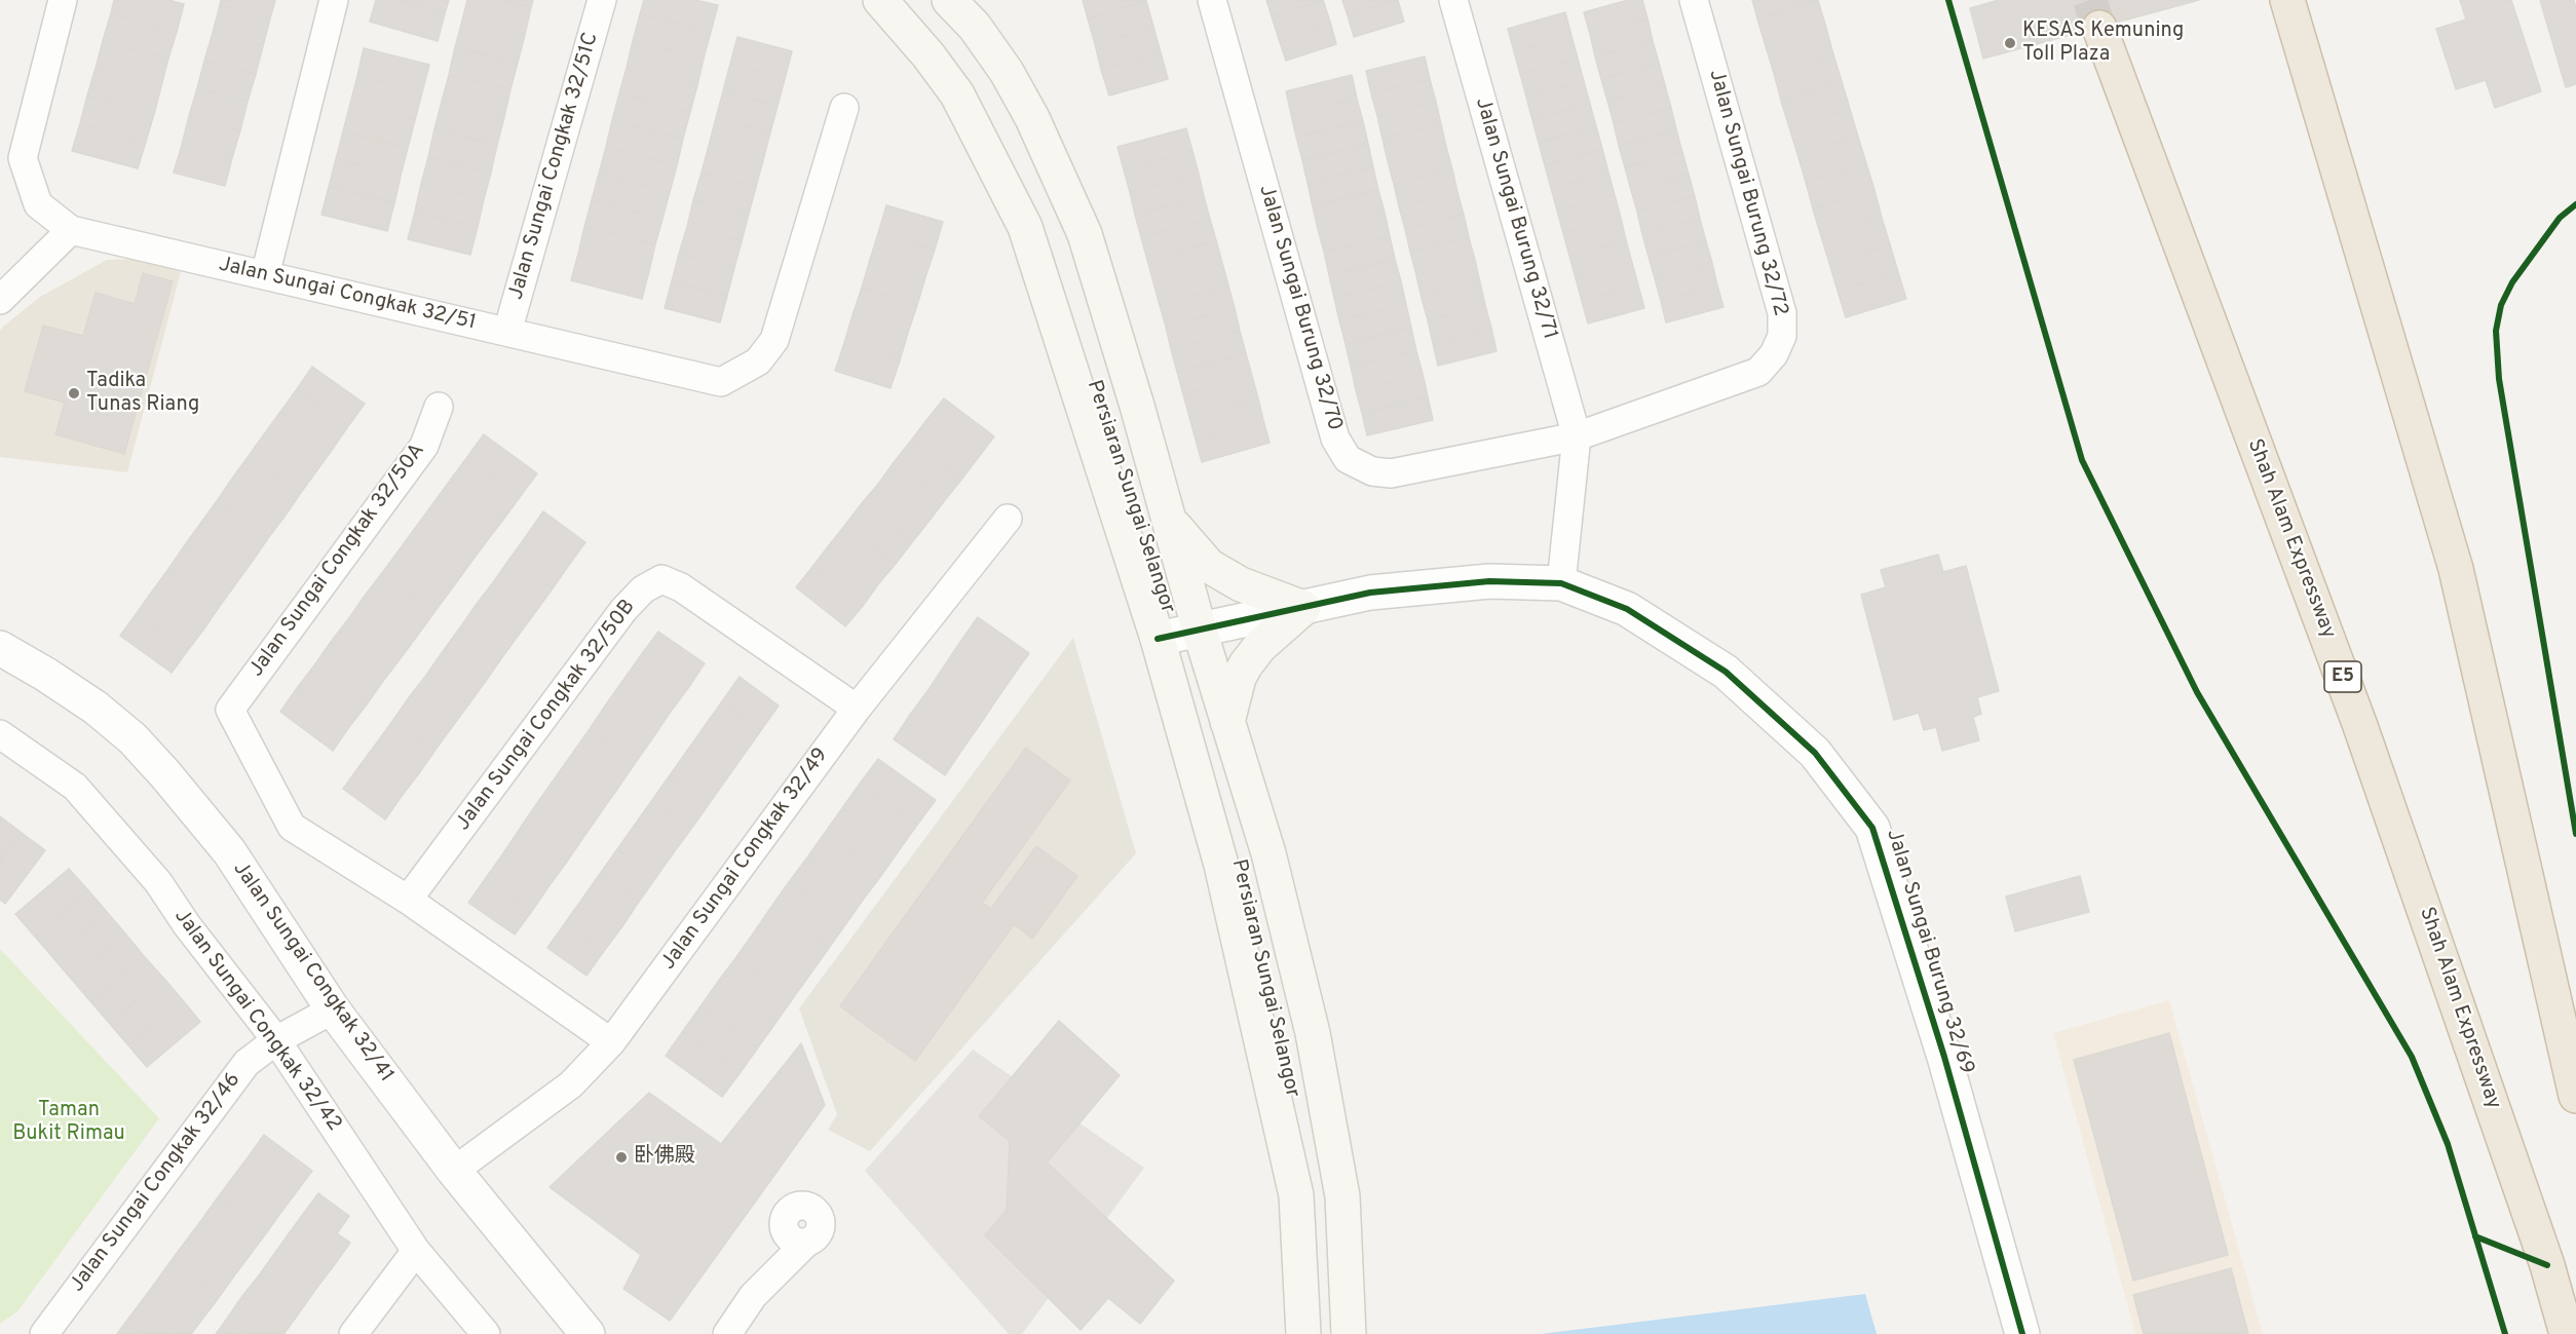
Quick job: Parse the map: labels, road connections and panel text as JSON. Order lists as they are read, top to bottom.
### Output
{
  "streets": {
    "highway": ["Shah Alam Expressway", "E5"],
    "main road": ["Persiaran Sungai Selangor"],
    "street": [
      "Jalan Sungai Congkak 32/51C",
      "Jalan Sungai Burung 32/72",
      "Jalan Sungai Burung 32/71",
      "Jalan Sungai Congkak 32/51",
      "Jalan Sungai Burung 32/70",
      "Jalan Sungai Congkak 32/50A",
      "Jalan Sungai Congkak 32/50B",
      "Jalan Sungai Congkak 32/49",
      "Jalan Sungai Burung 32/69",
      "Jalan Sungai Congkak 32/41",
      "Jalan Sungai Congkak 32/42",
      "Jalan Sungai Congkak 32/46"
    ]
  },
  "crossings": [
    ["Jalan Sungai Congkak 32/51C", "Jalan Sungai Congkak 32/51"],
    ["Jalan Sungai Burung 32/72", "Jalan Sungai Burung 32/71"],
    ["Jalan Sungai Burung 32/72", "Jalan Sungai Burung 32/70"],
    ["Jalan Sungai Burung 32/71", "Jalan Sungai Burung 32/70"],
    ["Persiaran Sungai Selangor", "Jalan Sungai Burung 32/69"],
    ["Jalan Sungai Congkak 32/50A", "Jalan Sungai Congkak 32/50B"],
    ["Jalan Sungai Congkak 32/50B", "Jalan Sungai Congkak 32/49"],
    ["Jalan Sungai Congkak 32/49", "Jalan Sungai Congkak 32/41"],
    ["Jalan Sungai Congkak 32/41", "Jalan Sungai Congkak 32/46"],
    ["Jalan Sungai Congkak 32/42", "Jalan Sungai Congkak 32/46"]
  ],
  "parks": ["Taman Bukit Rimau"],
  "places": ["KESAS Kemuning Toll Plaza", "Tadika Tunas Riang", "卧佛殿"]
}
